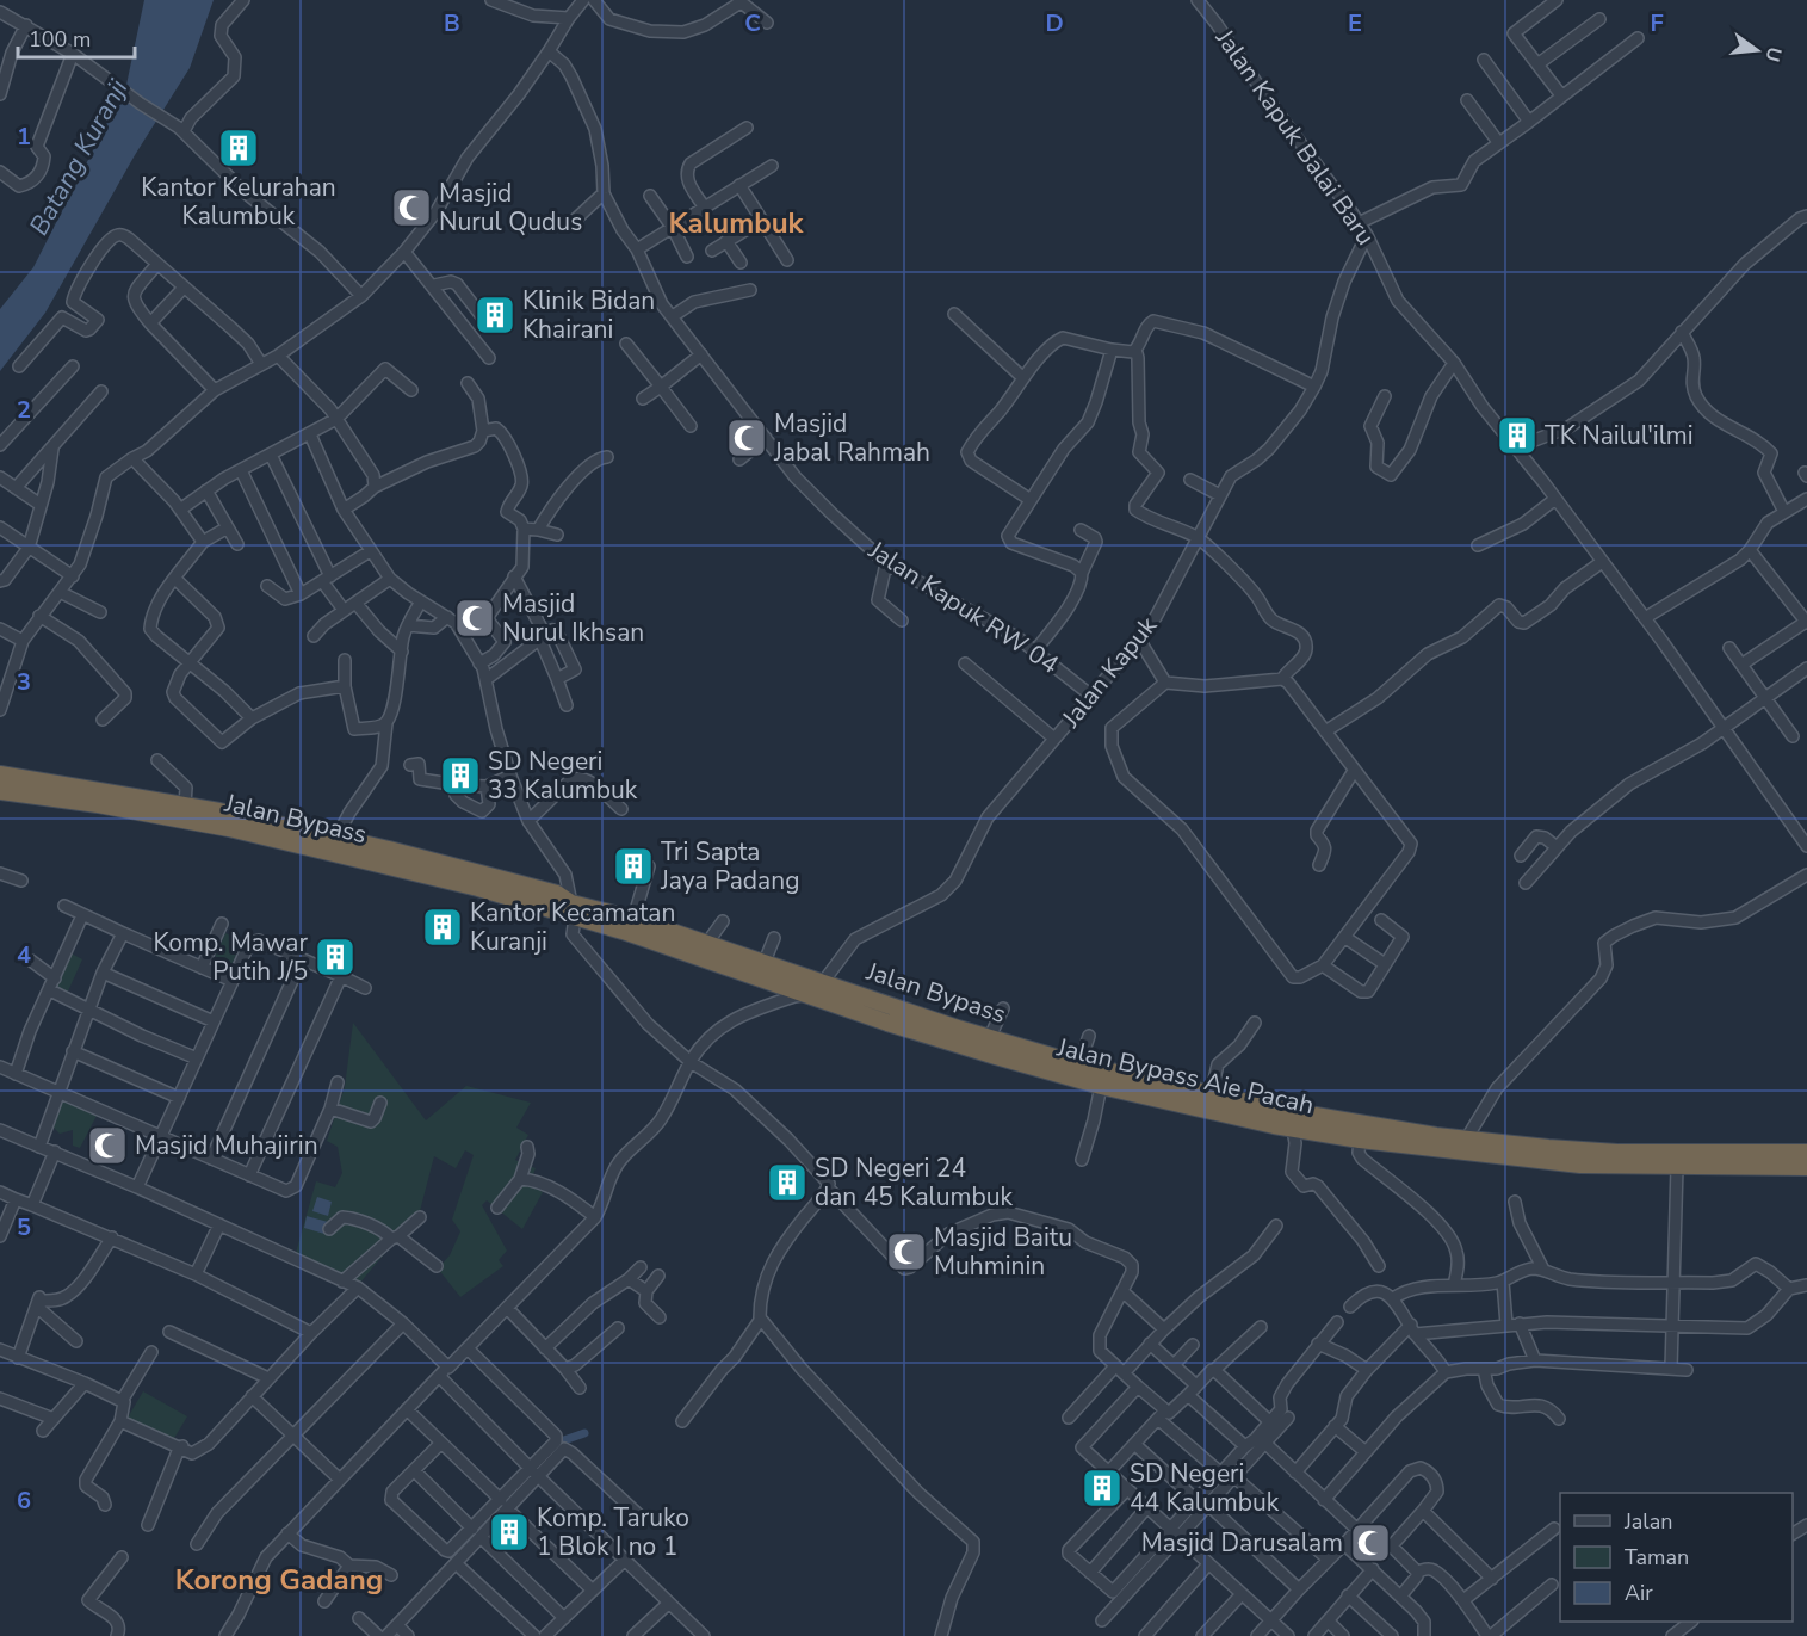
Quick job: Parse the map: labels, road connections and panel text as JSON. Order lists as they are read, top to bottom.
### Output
{
  "streets": {
    "highway": ["Jalan Bypass", "Jalan Bypass Aie Pacah"],
    "street": ["Jalan Kapuk Balai Baru", "Jalan Kapuk RW 04", "Jalan Kapuk"]
  },
  "crossings": [
    ["Jalan Kapuk Balai Baru", "Jalan Kapuk"],
    ["Jalan Kapuk RW 04", "Jalan Kapuk"],
    ["Jalan Kapuk", "Jalan Bypass"],
    ["Jalan Bypass", "Jalan Bypass Aie Pacah"]
  ],
  "districts": ["Kalumbuk", "Korong Gadang"],
  "water": ["Batang Kuranji"],
  "places": {
    "building": [
      "Kantor Kelurahan Kalumbuk",
      "Klinik Bidan Khairani",
      "TK Nailul'ilmi",
      "SD Negeri 33 Kalumbuk",
      "Tri Sapta Jaya Padang",
      "Kantor Kecamatan Kuranji",
      "Komp. Mawar Putih J/5",
      "SD Negeri 24 dan 45 Kalumbuk",
      "SD Negeri 44 Kalumbuk",
      "Komp. Taruko 1 Blok I no 1"
    ],
    "mosque": [
      "Masjid Nurul Qudus",
      "Masjid Jabal Rahmah",
      "Masjid Nurul Ikhsan",
      "Masjid Muhajirin",
      "Masjid Baitu Muhminin",
      "Masjid Darusalam"
    ]
  },
  "legend": ["Jalan", "Taman", "Air"],
  "scale_bar": "100 m",
  "north": "right",
  "grid": {
    "columns": [
      "B",
      "C",
      "D",
      "E",
      "F"
    ],
    "rows": [
      "1",
      "2",
      "3",
      "4",
      "5",
      "6"
    ]
  }
}
